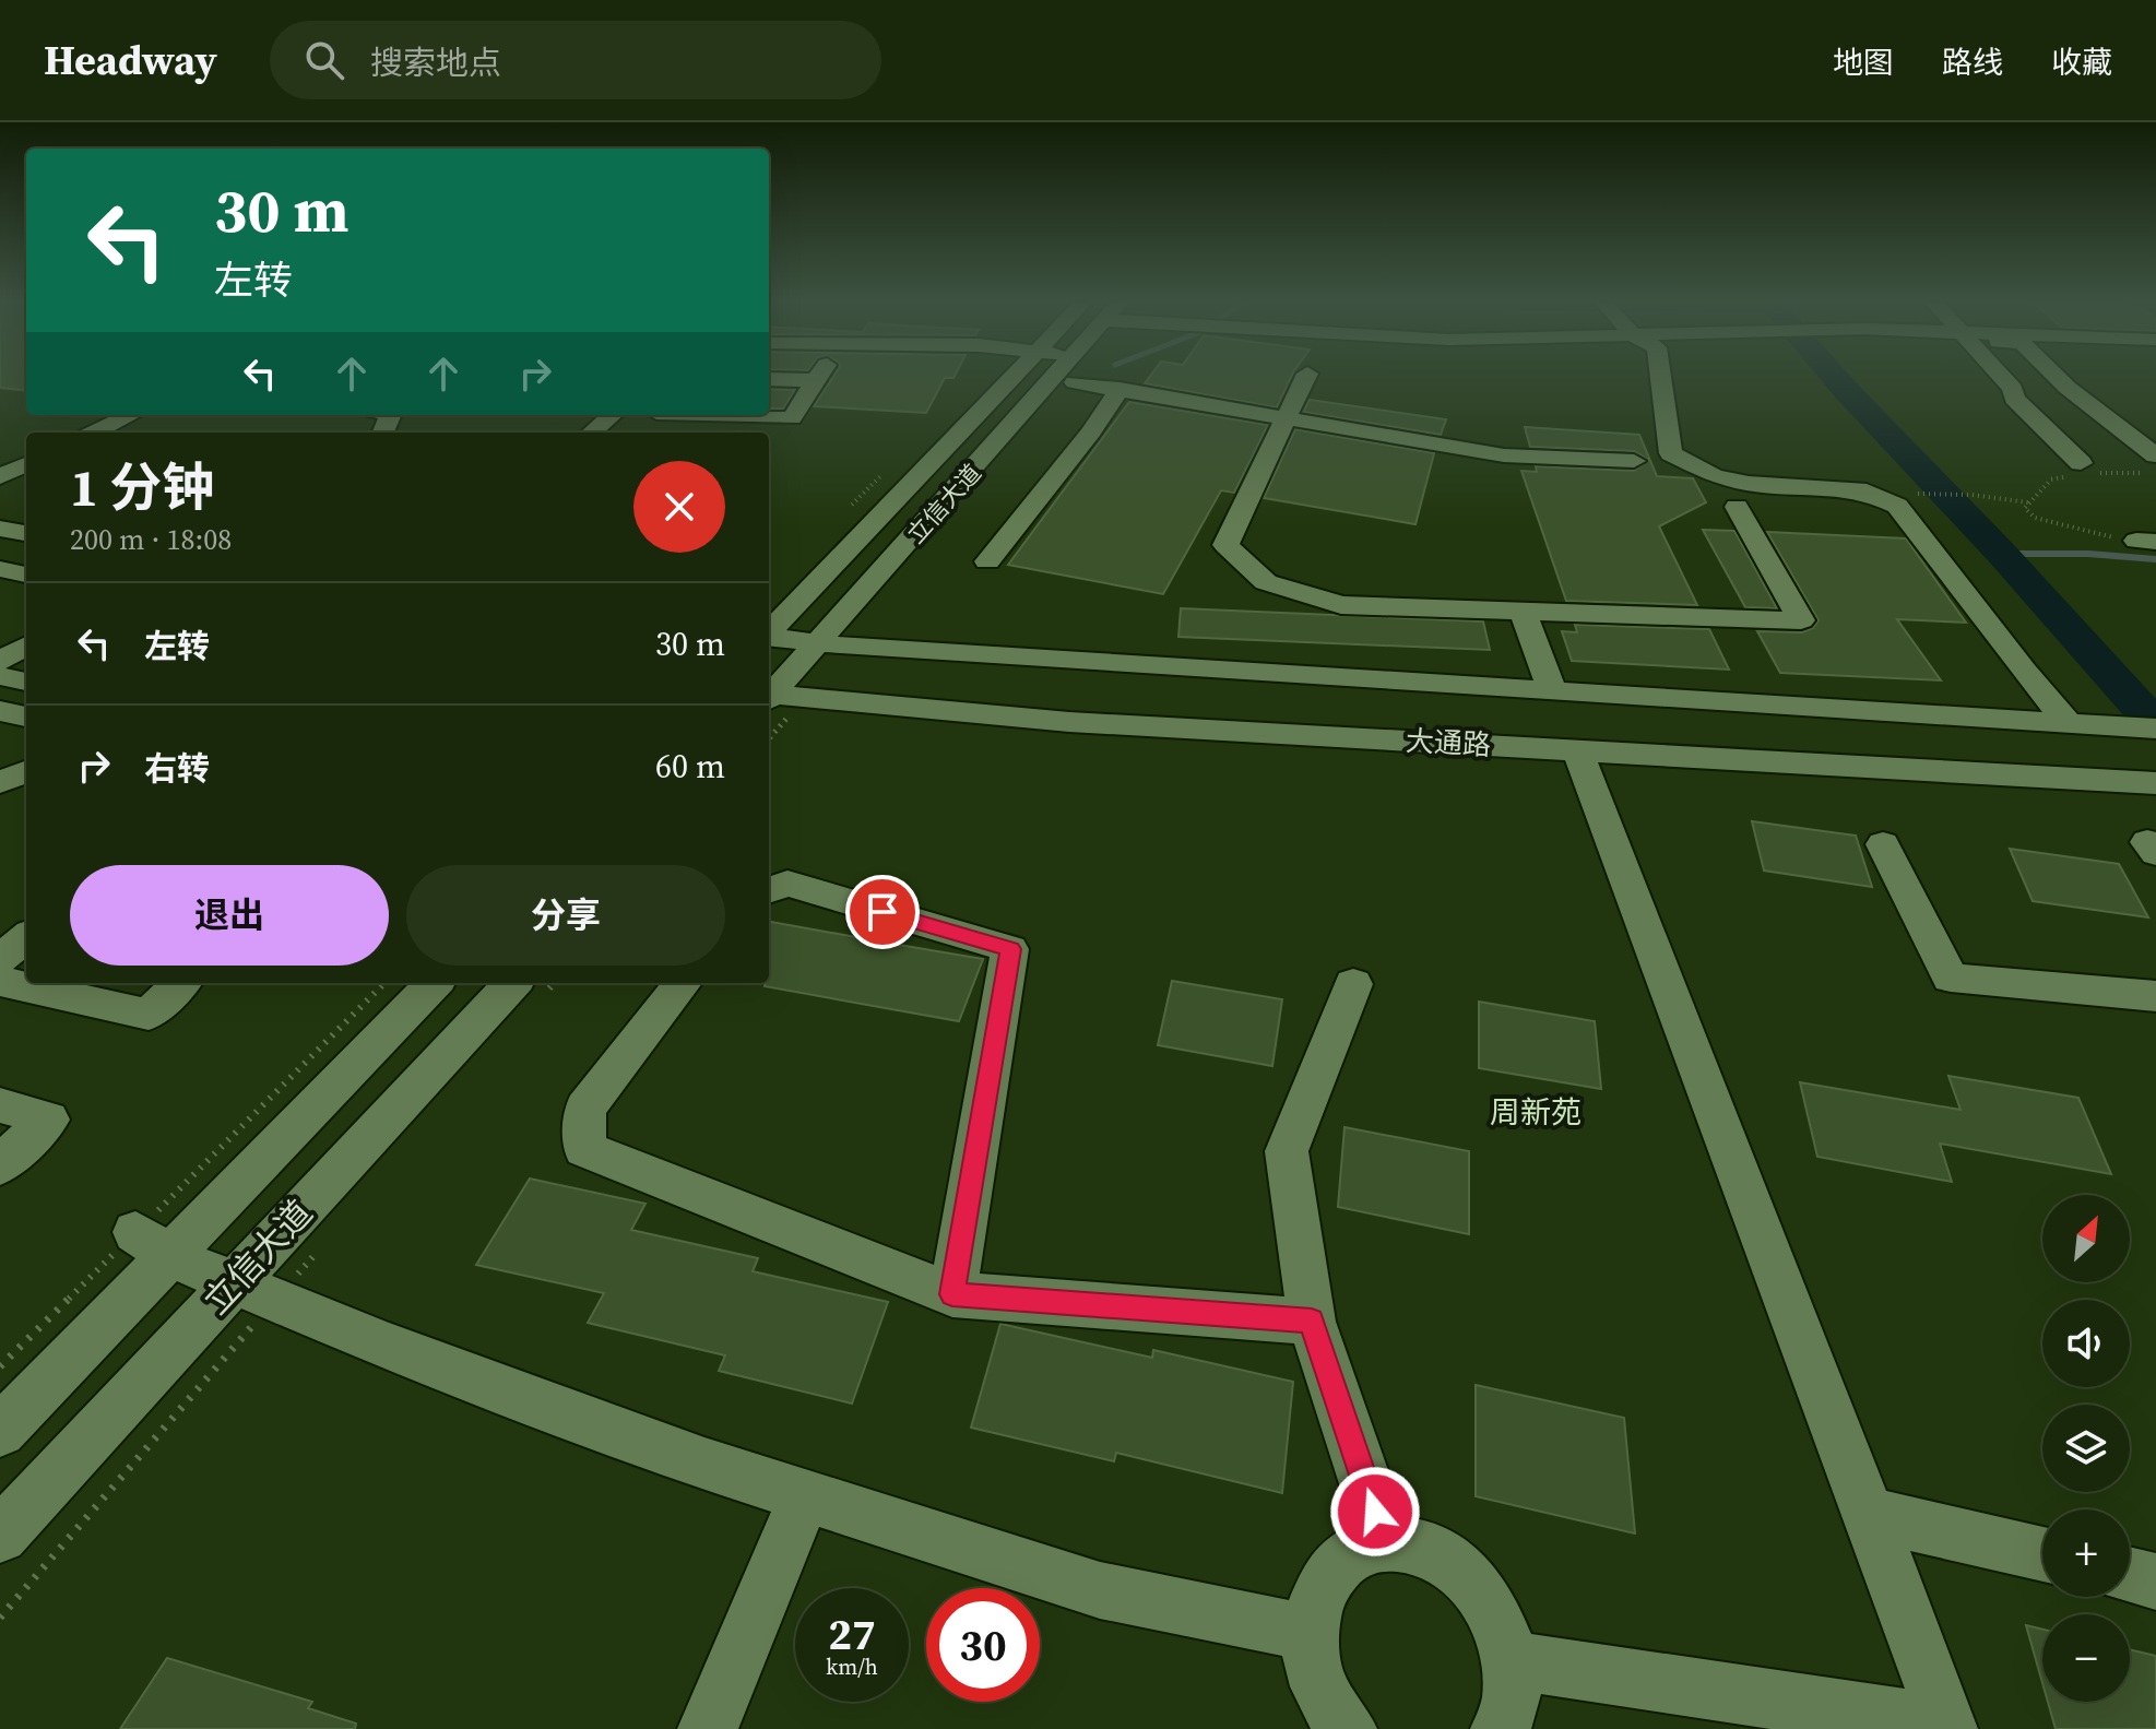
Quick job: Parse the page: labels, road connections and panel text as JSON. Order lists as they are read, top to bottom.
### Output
{
  "streets": {
    "street": ["立信大道", "大通路"]
  },
  "crossings": [
    ["立信大道", "大通路"]
  ],
  "districts": ["周新苑"],
  "north": "top right",
  "page": {
    "header": "Headway",
    "search": "搜索地点",
    "nav": ["地图", "路线", "收藏"],
    "turn": ["30 m", "左转"],
    "heading": ["1 分钟", "200 m · 18:08"],
    "list": [
      {
        "name": "左转",
        "value": "30 m"
      },
      {
        "name": "右转",
        "value": "60 m"
      }
    ],
    "buttons": ["退出", "分享"],
    "map_buttons": ["+", "−"],
    "speed": "27 km/h",
    "limit": "30"
  }
}
